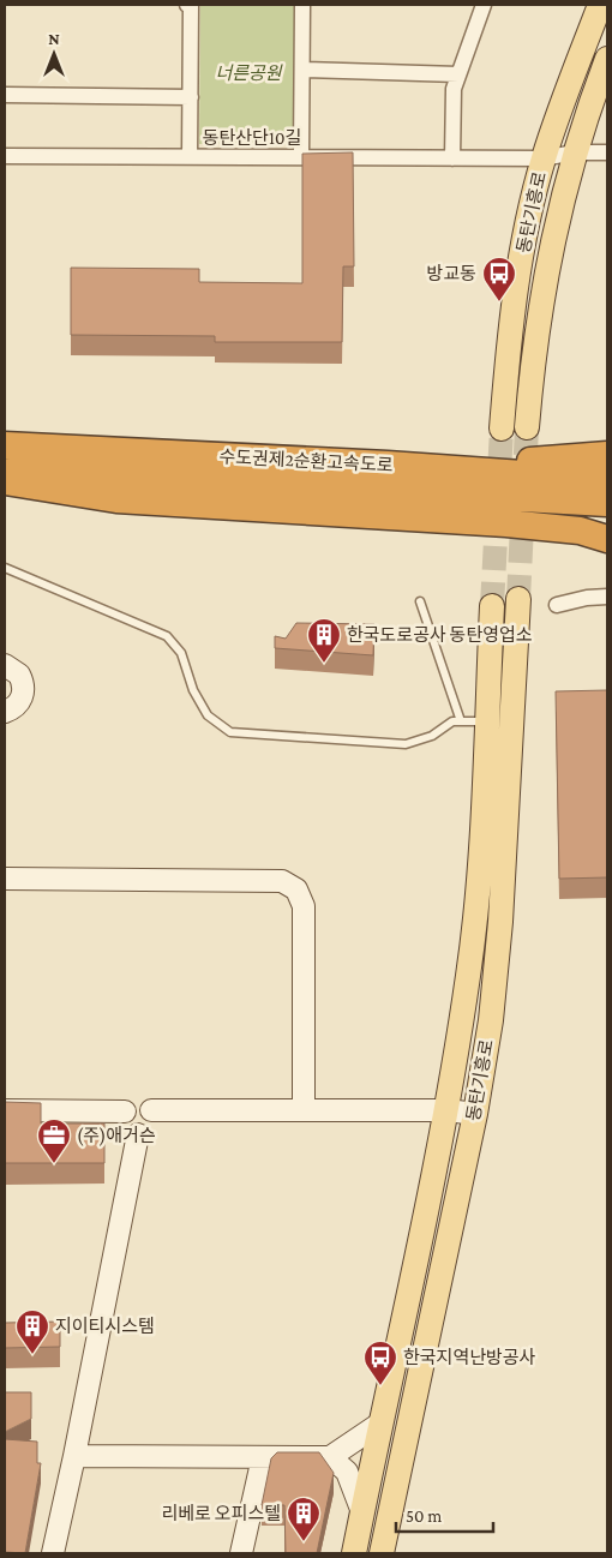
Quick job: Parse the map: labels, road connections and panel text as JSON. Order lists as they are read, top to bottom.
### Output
{
  "streets": {
    "highway": ["수도권제2순환고속도로"],
    "main road": ["동탄기흥로"],
    "street": ["동탄산단10길"]
  },
  "crossings": [
    ["동탄산단10길", "동탄기흥로"]
  ],
  "parks": ["너른공원"],
  "places": {
    "bus stop": ["방교동", "한국지역난방공사"],
    "building": ["한국도로공사 동탄영업소", "지이티시스템", "리베로 오피스텔"],
    "office": ["(주)애거슨"]
  },
  "scale_bar": "50 m",
  "north": "top"
}
